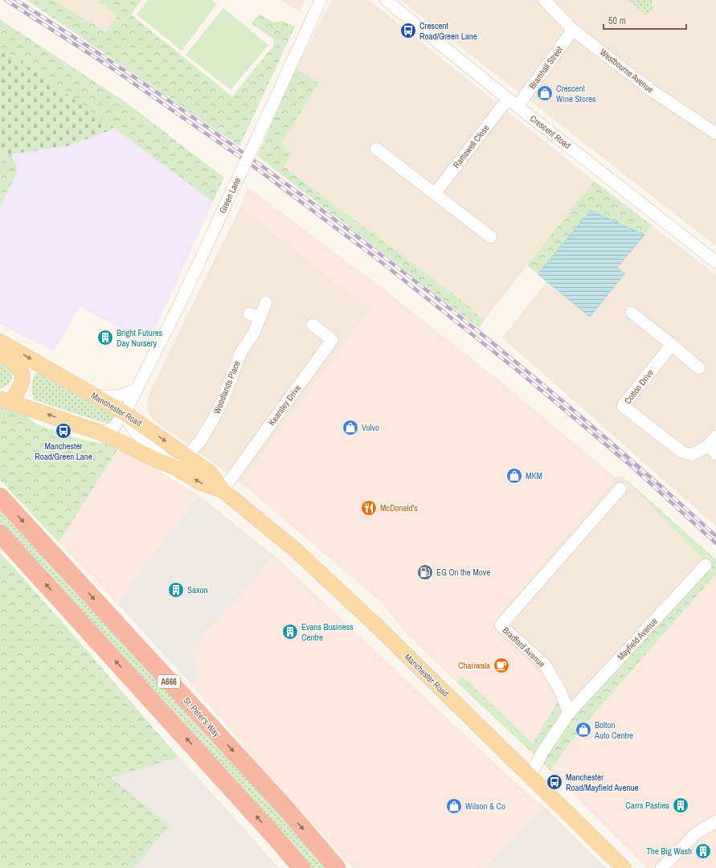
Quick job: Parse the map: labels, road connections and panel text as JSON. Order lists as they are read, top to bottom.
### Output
{
  "streets": {
    "highway": ["A666", "St. Peter's Way"],
    "main road": ["Manchester Road"],
    "street": [
      "Bramhall Street",
      "Westbourne Avenue",
      "Crescent Road",
      "Ramswell Close",
      "Green Lane",
      "Cotton Drive",
      "Woodlands Place",
      "Kearsley Drive",
      "Mayfield Avenue",
      "Bradford Avenue"
    ]
  },
  "crossings": [
    ["Bramhall Street", "Westbourne Avenue"],
    ["Bramhall Street", "Crescent Road"],
    ["Bramhall Street", "Ramswell Close"],
    ["Crescent Road", "Ramswell Close"],
    ["Green Lane", "Manchester Road"],
    ["Woodlands Place", "Manchester Road"],
    ["Kearsley Drive", "Manchester Road"],
    ["Mayfield Avenue", "Bradford Avenue"]
  ],
  "places": {
    "bus stop": ["Crescent Road/Green Lane", "Manchester Road/Green Lane", "Manchester Road/Mayfield Avenue"],
    "shop": [
      "Crescent Wine Stores",
      "Volvo",
      "MKM",
      "Bolton Auto Centre",
      "Wilson & Co"
    ],
    "building": [
      "Bright Futures Day Nursery",
      "Saxon",
      "Evans Business Centre",
      "Carrs Pasties",
      "The Big Wash"
    ],
    "restaurant": ["McDonald's"],
    "fuel station": ["EG On the Move"],
    "cafe": ["Chaiiwala"]
  },
  "scale_bar": "50 m"
}
